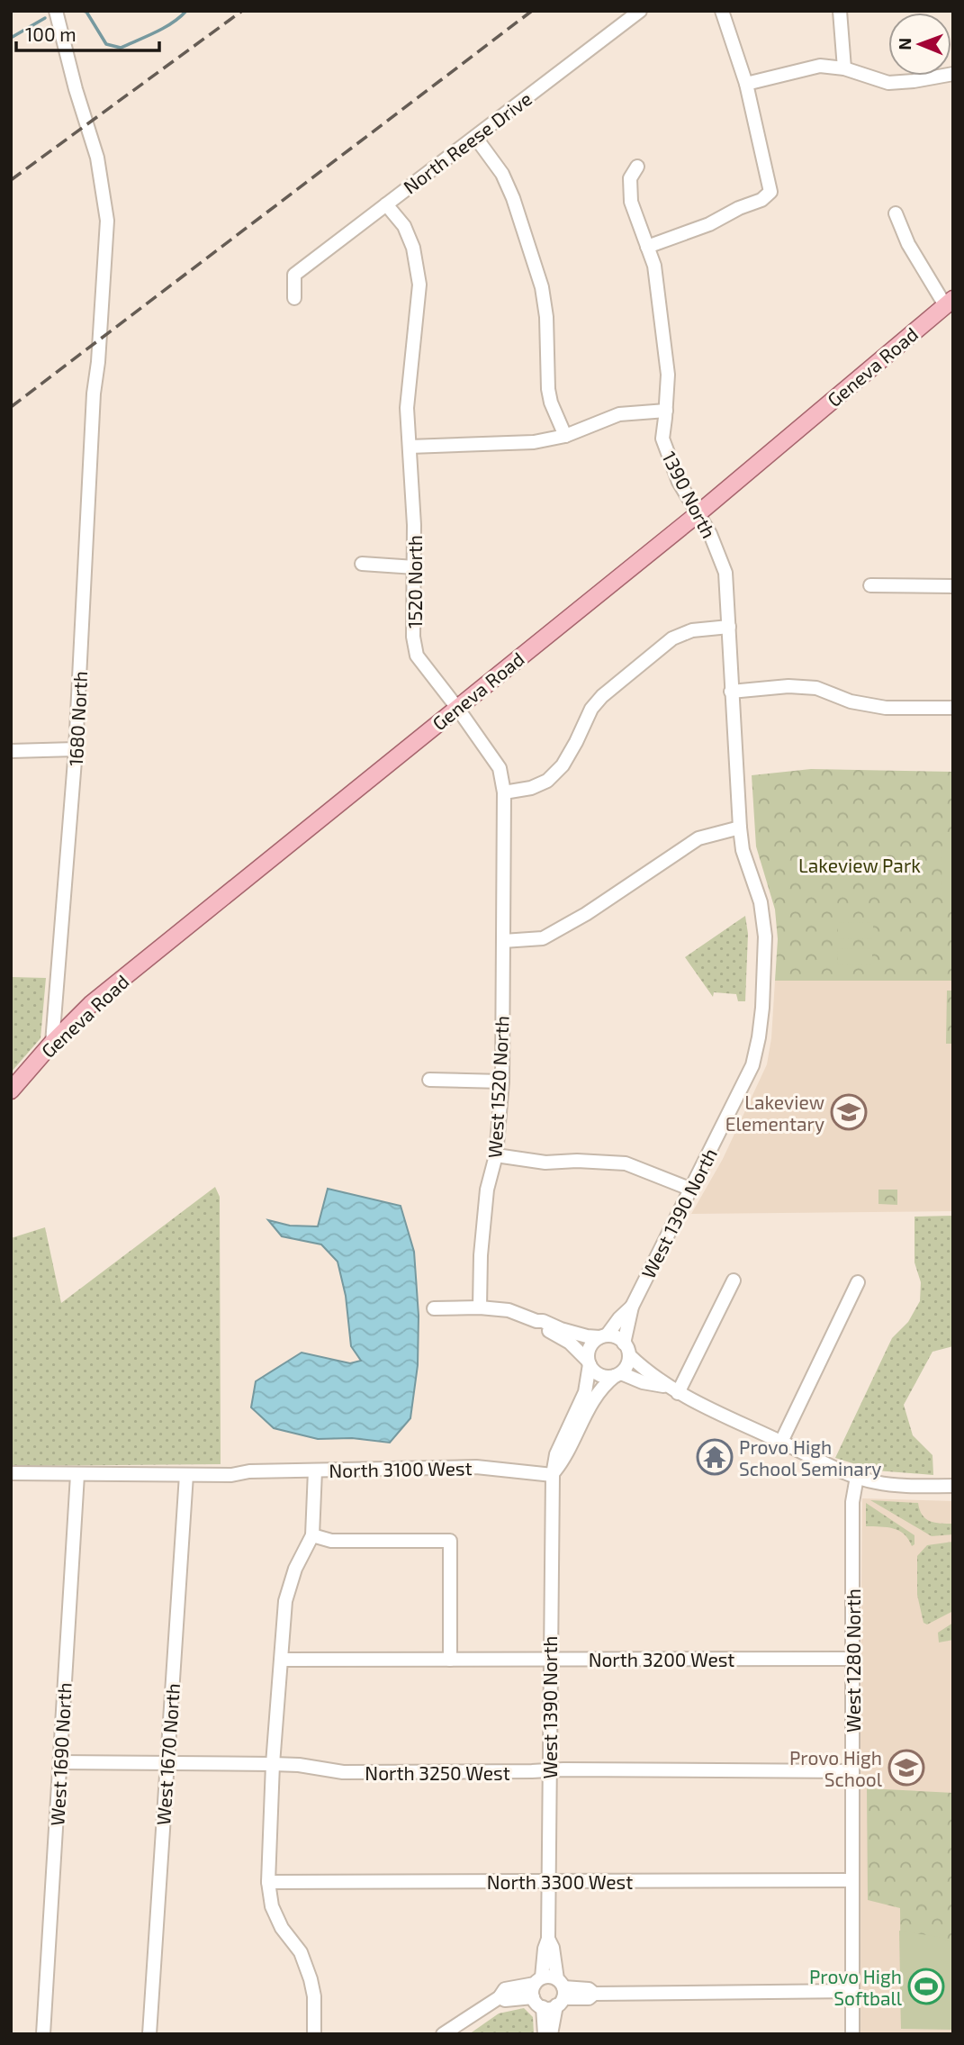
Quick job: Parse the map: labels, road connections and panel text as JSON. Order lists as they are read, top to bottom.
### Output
{
  "streets": {
    "main road": ["Geneva Road"],
    "street": [
      "North Reese Drive",
      "1390 North",
      "1520 North",
      "1680 North",
      "West 1520 North",
      "West 1390 North",
      "North 3100 West",
      "North 3200 West",
      "West 1280 North",
      "West 1690 North",
      "West 1670 North",
      "North 3250 West",
      "North 3300 West"
    ]
  },
  "crossings": [
    ["North Reese Drive", "1520 North"],
    ["Geneva Road", "1390 North"],
    ["Geneva Road", "1520 North"],
    ["Geneva Road", "1680 North"],
    ["1390 North", "West 1390 North"],
    ["1520 North", "West 1520 North"],
    ["West 1390 North", "North 3100 West"],
    ["West 1390 North", "North 3200 West"],
    ["West 1390 North", "North 3250 West"],
    ["West 1390 North", "North 3300 West"],
    ["North 3100 West", "West 1690 North"],
    ["North 3100 West", "West 1670 North"],
    ["North 3200 West", "West 1280 North"],
    ["West 1280 North", "North 3250 West"],
    ["West 1280 North", "North 3300 West"],
    ["West 1690 North", "North 3250 West"],
    ["West 1670 North", "North 3250 West"]
  ],
  "parks": ["Lakeview Park"],
  "places": {
    "school or university": ["Lakeview Elementary", "Provo High School"],
    "temple": ["Provo High School Seminary"],
    "sports": ["Provo High Softball"]
  },
  "scale_bar": "100 m",
  "north": "left"
}
